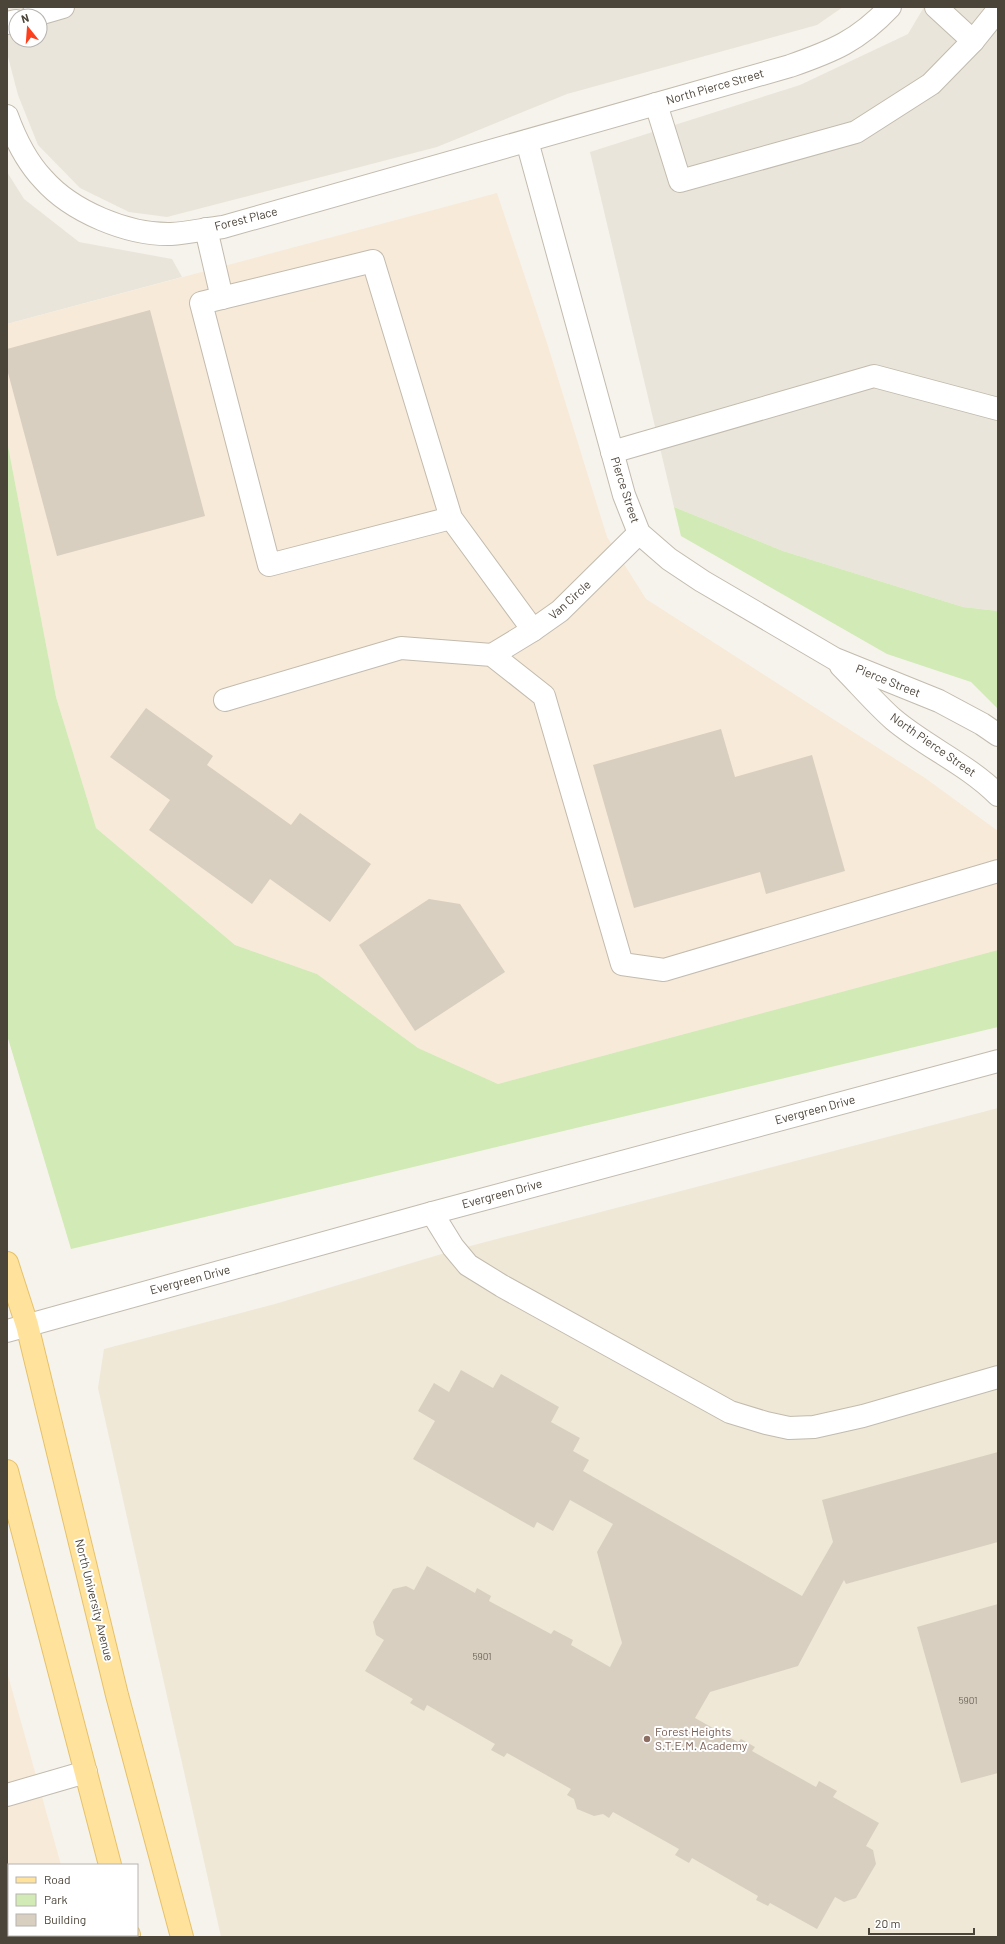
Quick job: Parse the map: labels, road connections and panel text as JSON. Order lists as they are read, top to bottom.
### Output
{
  "streets": {
    "main road": ["North University Avenue"],
    "street": [
      "North Pierce Street",
      "Forest Place",
      "Pierce Street",
      "Van Circle",
      "Evergreen Drive"
    ]
  },
  "crossings": [
    ["North Pierce Street", "Forest Place"],
    ["North Pierce Street", "Pierce Street"],
    ["Forest Place", "Pierce Street"],
    ["Pierce Street", "Van Circle"],
    ["Evergreen Drive", "North University Avenue"]
  ],
  "places": ["Forest Heights S.T.E.M. Academy"],
  "house_numbers": ["5901", "5901"],
  "legend": ["Road", "Park", "Building"],
  "scale_bar": "20 m",
  "north": "top"
}
